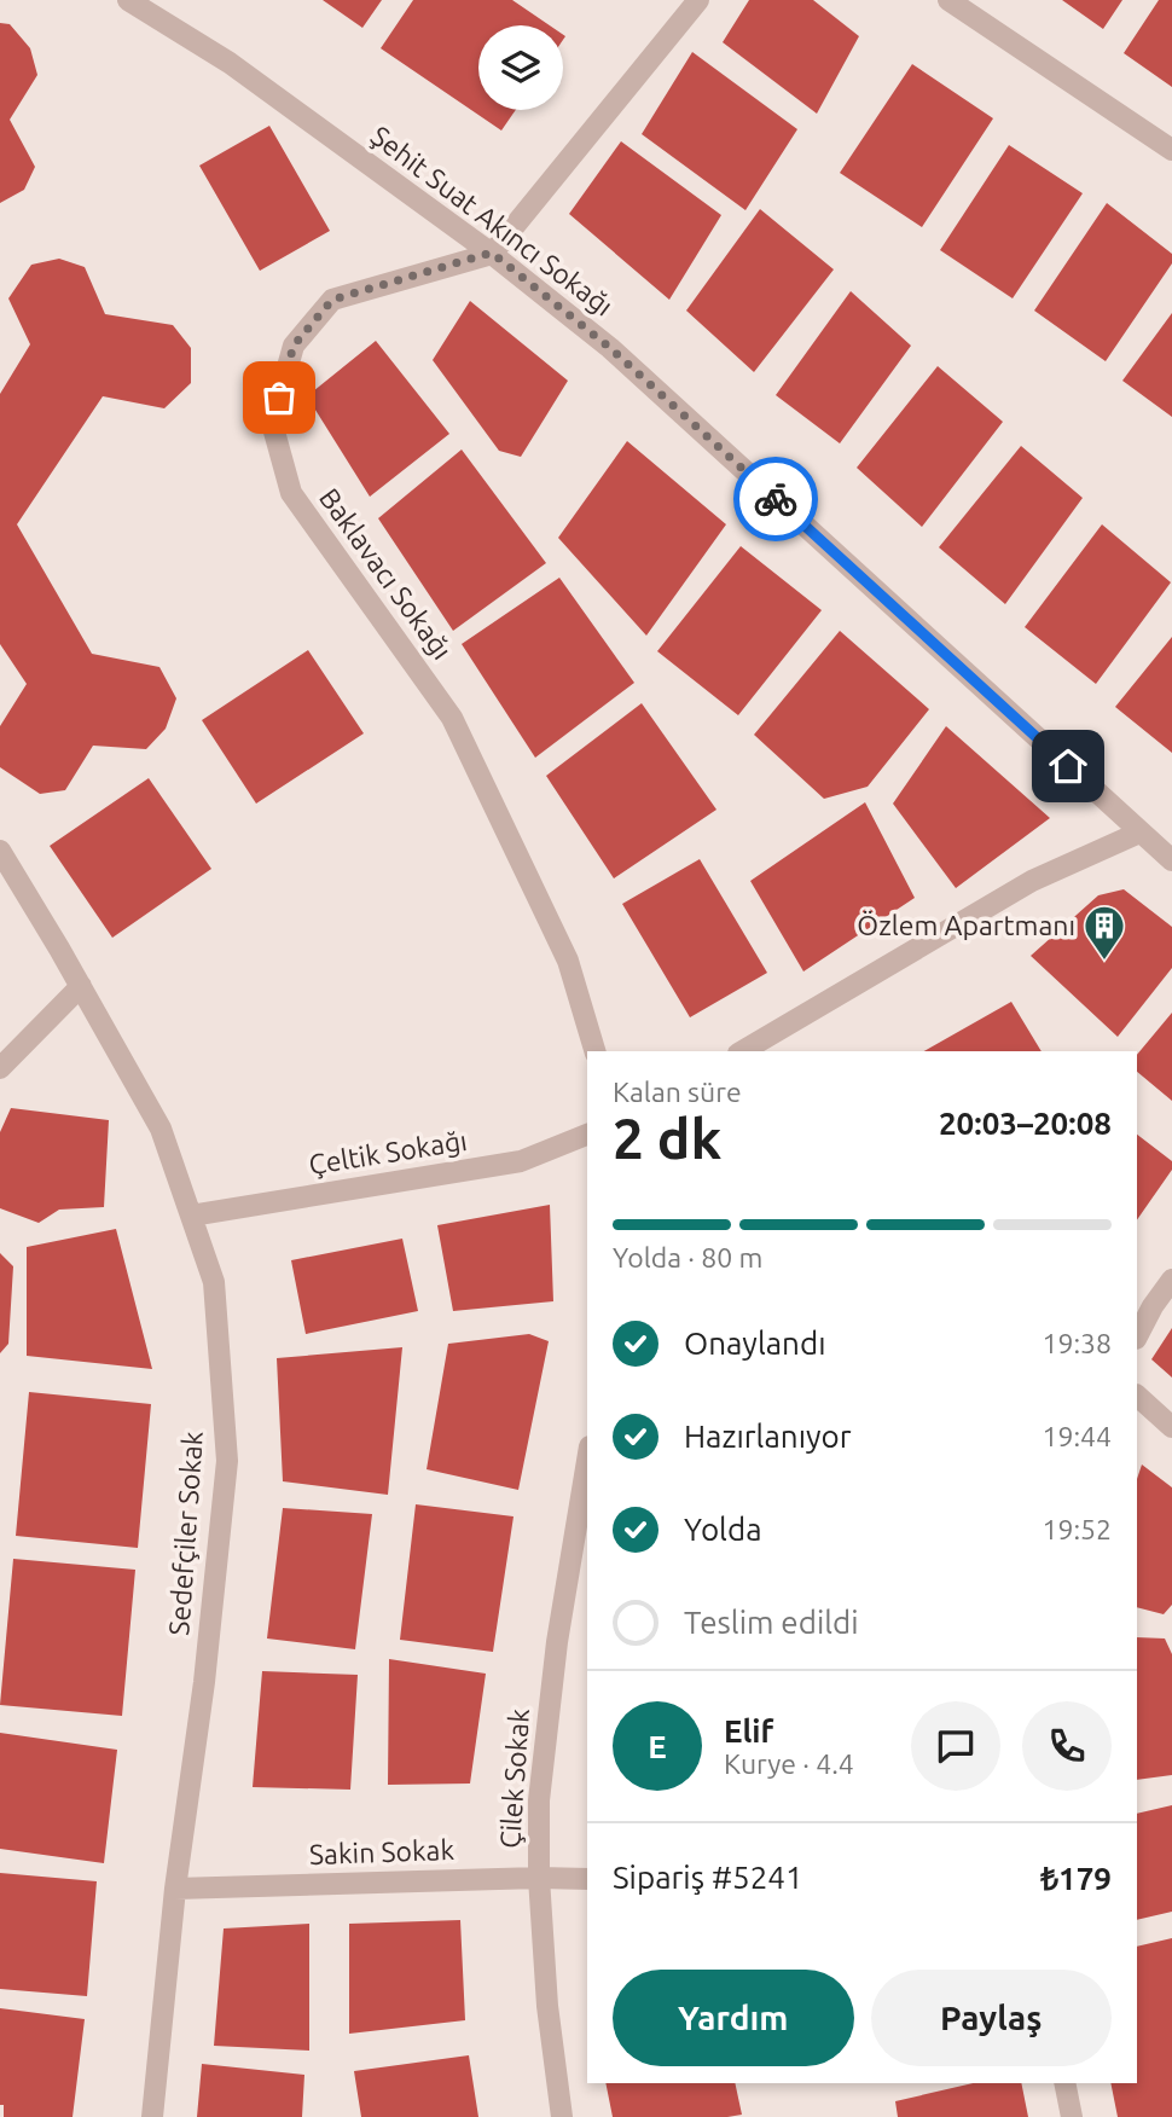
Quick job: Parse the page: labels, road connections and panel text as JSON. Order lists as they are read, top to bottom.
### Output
{
  "streets": {
    "street": [
      "Şehit Suat Akıncı Sokağı",
      "Baklavacı Sokağı",
      "Çeltik Sokağı",
      "Sedefçiler Sokak",
      "Çilek Sokak",
      "Sakin Sokak"
    ]
  },
  "crossings": [
    ["Şehit Suat Akıncı Sokağı", "Baklavacı Sokağı"],
    ["Çeltik Sokağı", "Sedefçiler Sokak"],
    ["Sedefçiler Sokak", "Sakin Sokak"],
    ["Çilek Sokak", "Sakin Sokak"]
  ],
  "places": {
    "building": ["Özlem Apartmanı"]
  },
  "page": {
    "heading": ["2 dk", "Kalan süre", "20:03–20:08"],
    "panel": [
      "Elif",
      "Kurye · 4.4",
      "Sipariş #5241",
      "₺179"
    ],
    "bar": "Yolda · 80 m",
    "list": [
      ["Onaylandı", "19:38"],
      ["Hazırlanıyor", "19:44"],
      ["Yolda", "19:52"],
      "Teslim edildi"
    ],
    "round": "E",
    "buttons": ["Yardım", "Paylaş"]
  }
}
